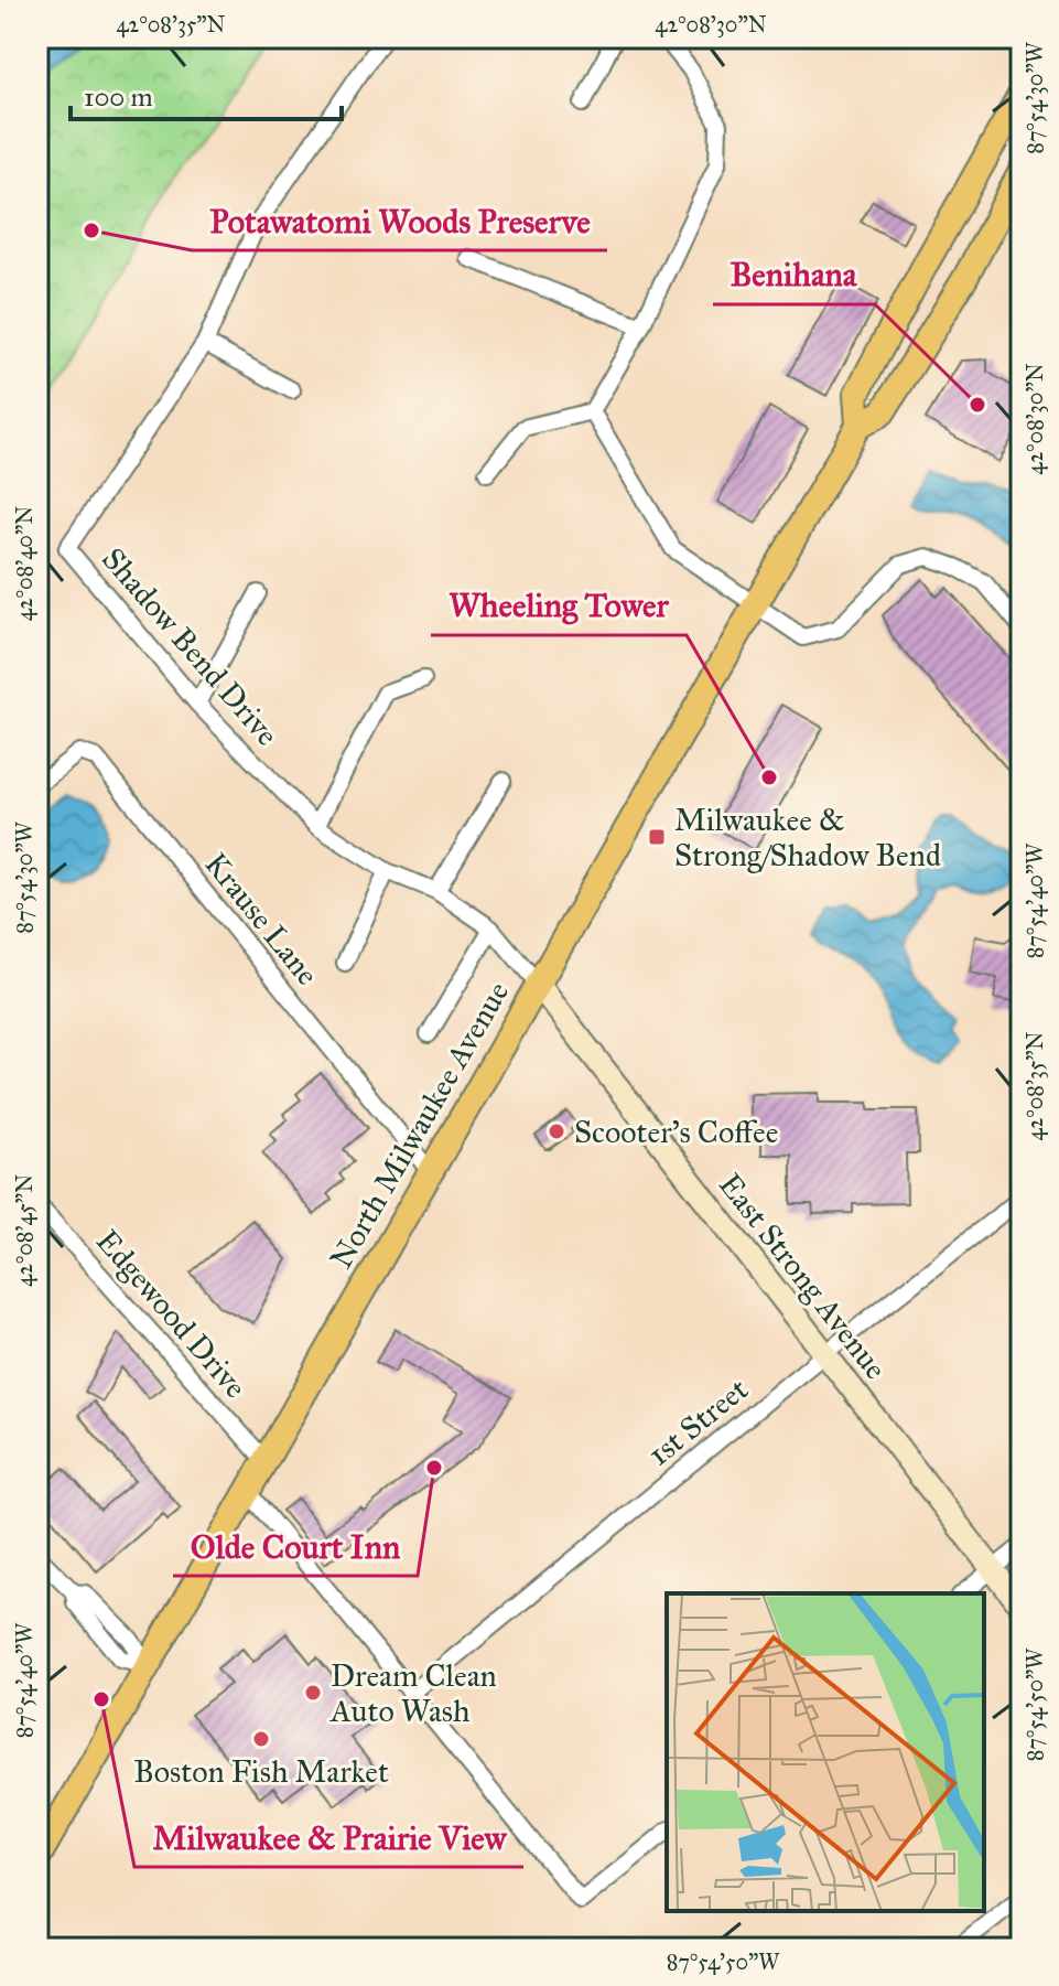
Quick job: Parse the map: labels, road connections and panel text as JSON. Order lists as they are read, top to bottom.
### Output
{
  "streets": {
    "main road": ["North Milwaukee Avenue"],
    "street": [
      "Shadow Bend Drive",
      "Krause Lane",
      "East Strong Avenue",
      "Edgewood Drive",
      "1st Street"
    ]
  },
  "crossings": [
    ["Shadow Bend Drive", "North Milwaukee Avenue"],
    ["Shadow Bend Drive", "East Strong Avenue"],
    ["Krause Lane", "North Milwaukee Avenue"],
    ["North Milwaukee Avenue", "East Strong Avenue"],
    ["North Milwaukee Avenue", "Edgewood Drive"],
    ["East Strong Avenue", "1st Street"]
  ],
  "places": {
    "other": [
      "Potawatomi Woods Preserve",
      "Benihana",
      "Wheeling Tower",
      "Scooter's Coffee",
      "Olde Court Inn",
      "Dream Clean Auto Wash",
      "Milwaukee & Prairie View",
      "Boston Fish Market"
    ],
    "transit": ["Milwaukee & Strong/Shadow Bend"]
  },
  "scale_bar": "100 m",
  "coordinates": [
    "42°08'35\"N",
    "42°08'30\"N",
    "87°54'30\"W",
    "42°08'40\"N",
    "87°54'40\"W",
    "42°08'45\"N",
    "87°54'50\"W"
  ]
}
